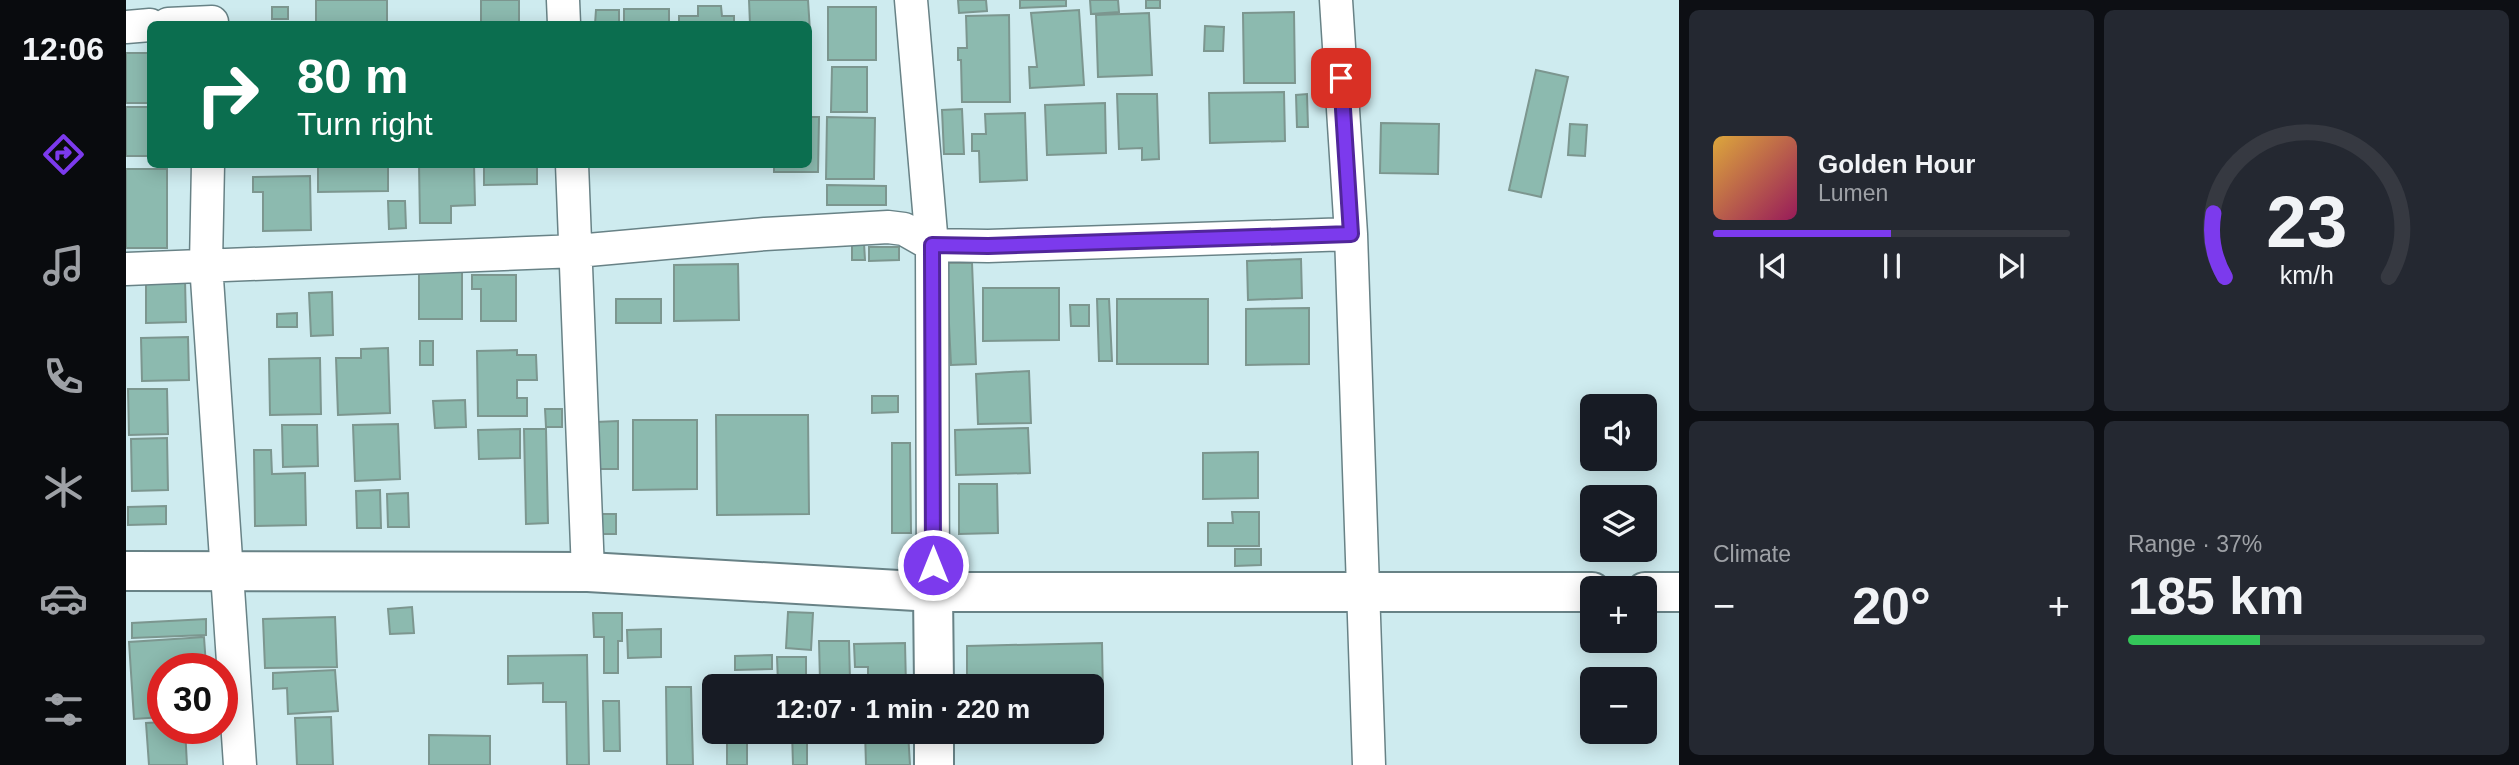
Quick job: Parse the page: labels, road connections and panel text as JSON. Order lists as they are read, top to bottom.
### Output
{
  "page": {
    "tabs": "12:06",
    "turn": ["80 m", "Turn right"],
    "song": ["Golden Hour", "Lumen"],
    "map_buttons": ["+", "−"],
    "tile": [
      "Climate",
      ["Range · 37%", "185 km"]
    ],
    "heat": ["−", "20°", "+"],
    "limit": "30",
    "trip": "12:07 · 1 min · 220 m",
    "gauge": ["23", "km/h"]
  }
}
